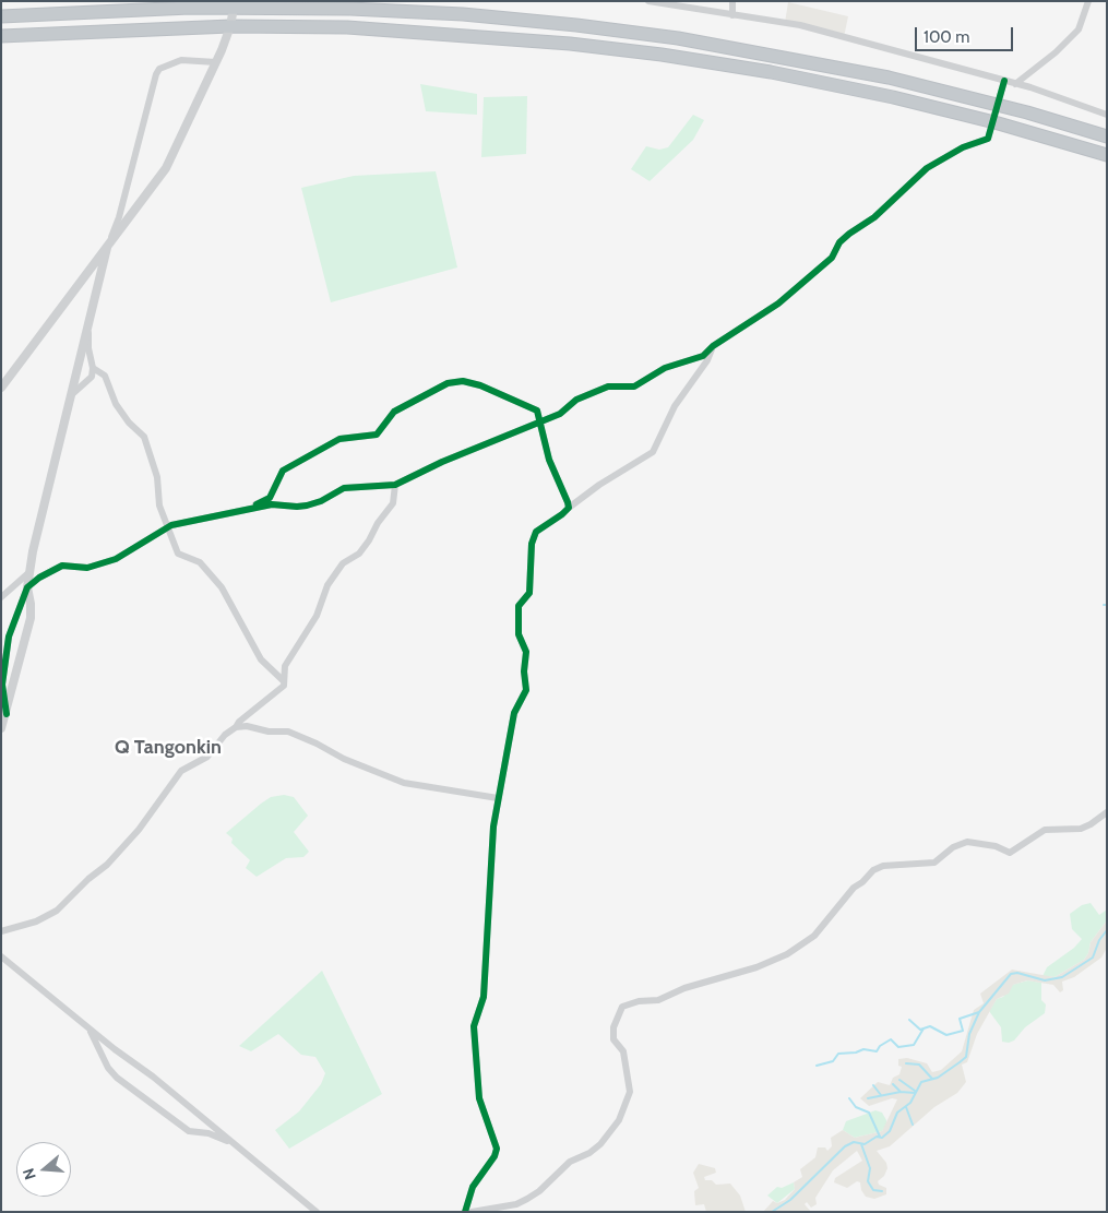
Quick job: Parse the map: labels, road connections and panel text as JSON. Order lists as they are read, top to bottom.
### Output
{
  "districts": ["Q Tangonkin"],
  "scale_bar": "100 m",
  "north": "left"
}
